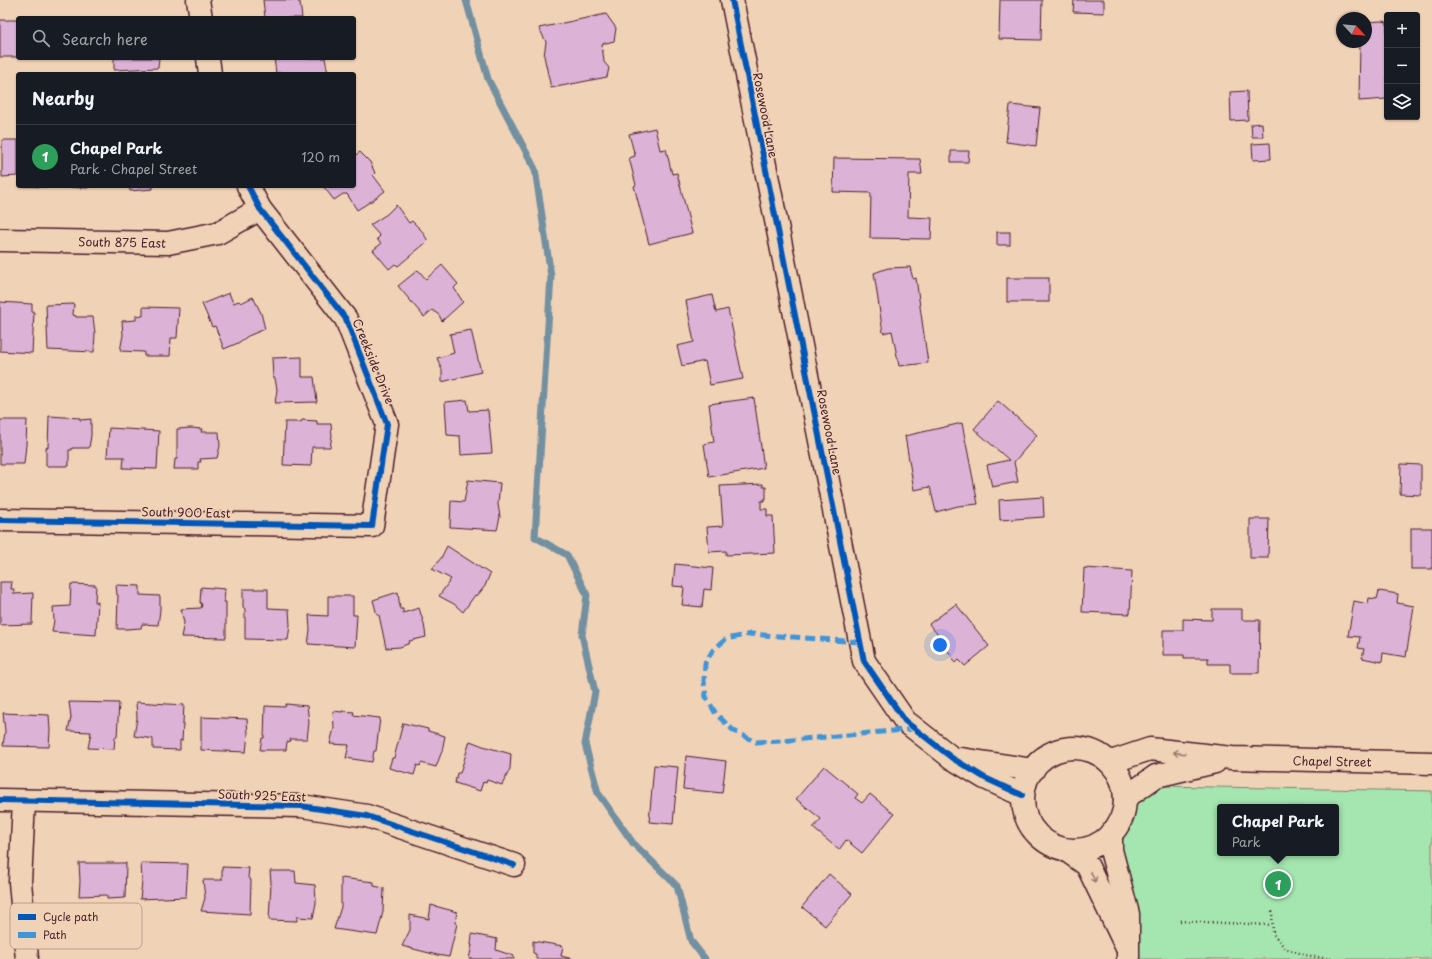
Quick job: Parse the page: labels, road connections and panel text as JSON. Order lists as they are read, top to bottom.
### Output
{
  "streets": {
    "street": [
      "Rosewood Lane",
      "South 875 East",
      "Creekside Drive",
      "South 900 East",
      "Chapel Street",
      "South 925 East"
    ]
  },
  "crossings": [
    ["Rosewood Lane", "Chapel Street"],
    ["South 875 East", "Creekside Drive"],
    ["Creekside Drive", "South 900 East"]
  ],
  "legend": ["Cycle path", "Path"],
  "north": "bottom right",
  "page": {
    "map_buttons": ["+", "−"],
    "search": "Search here",
    "heading": "Nearby",
    "list": [
      {
        "mark": "1",
        "name": "Chapel Park",
        "note": "Park · Chapel Street",
        "value": "120 m"
      }
    ],
    "popup": ["Chapel Park", "Park"],
    "pins": "1"
  }
}
